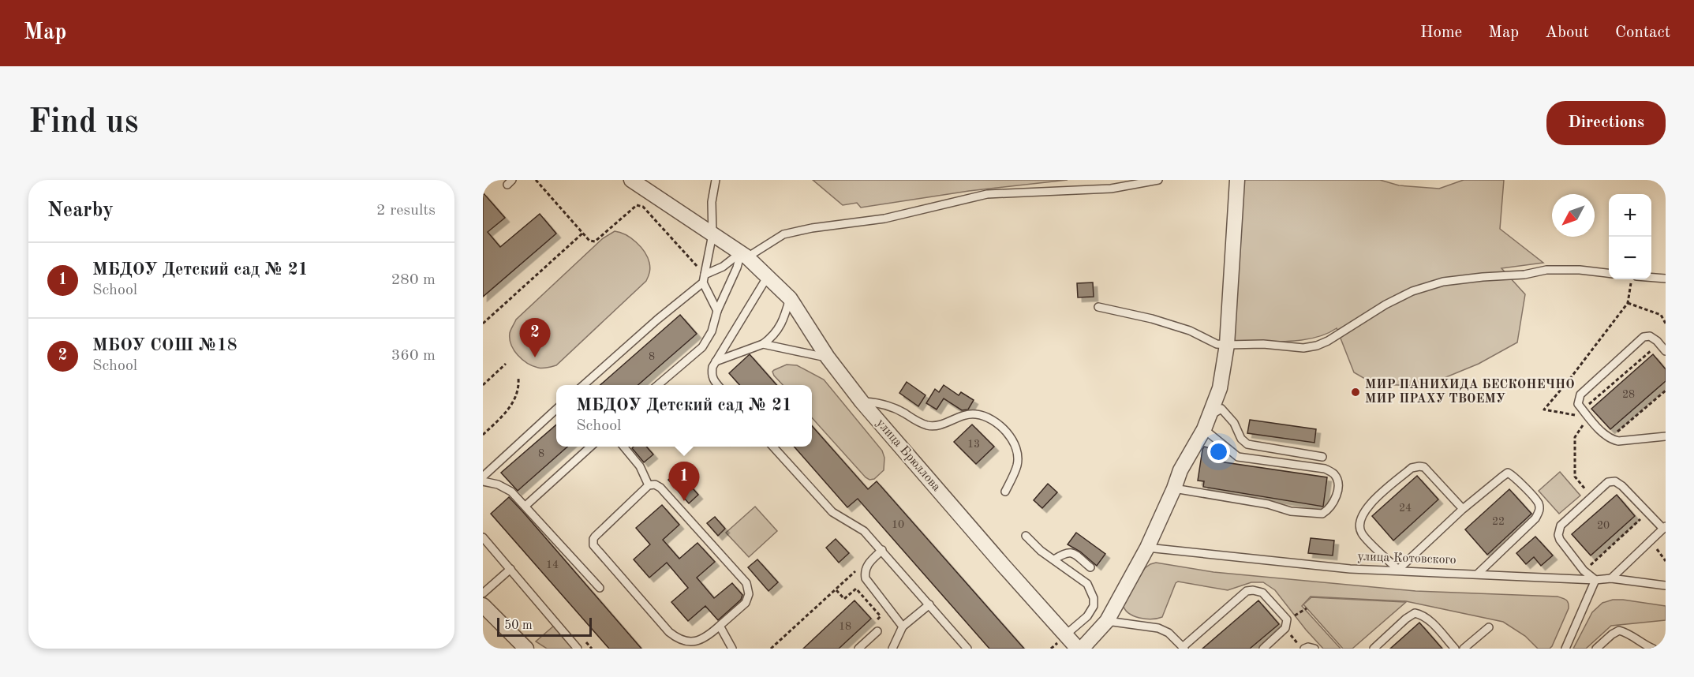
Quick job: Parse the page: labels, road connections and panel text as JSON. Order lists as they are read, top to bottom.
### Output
{
  "streets": {
    "street": ["улица Брюллова"],
    "lane": ["улица Котовского"]
  },
  "places": ["МИР ПАНИХИДА БЕСКОНЕЧНО МИР ПРАХУ ТВОЕМУ"],
  "house_numbers": [
    "8",
    "28",
    "13",
    "8",
    "24",
    "22",
    "10",
    "20",
    "14",
    "18"
  ],
  "scale_bar": "50 m",
  "north": "bottom left",
  "page": {
    "header": "Map",
    "nav": [
      "Home",
      "Map",
      "About",
      "Contact"
    ],
    "buttons": "Directions",
    "title": "Find us",
    "heading": ["Nearby", "2 results"],
    "map_buttons": ["+", "−"],
    "list": [
      {
        "mark": "1",
        "name": "МБДОУ Детский сад № 21",
        "note": "School",
        "value": "280 m"
      },
      {
        "mark": "2",
        "name": "МБОУ СОШ №18",
        "note": "School",
        "value": "360 m"
      }
    ],
    "pins": ["2", "1"],
    "popup": ["МБДОУ Детский сад № 21", "School"],
    "scale": "50 m"
  }
}
